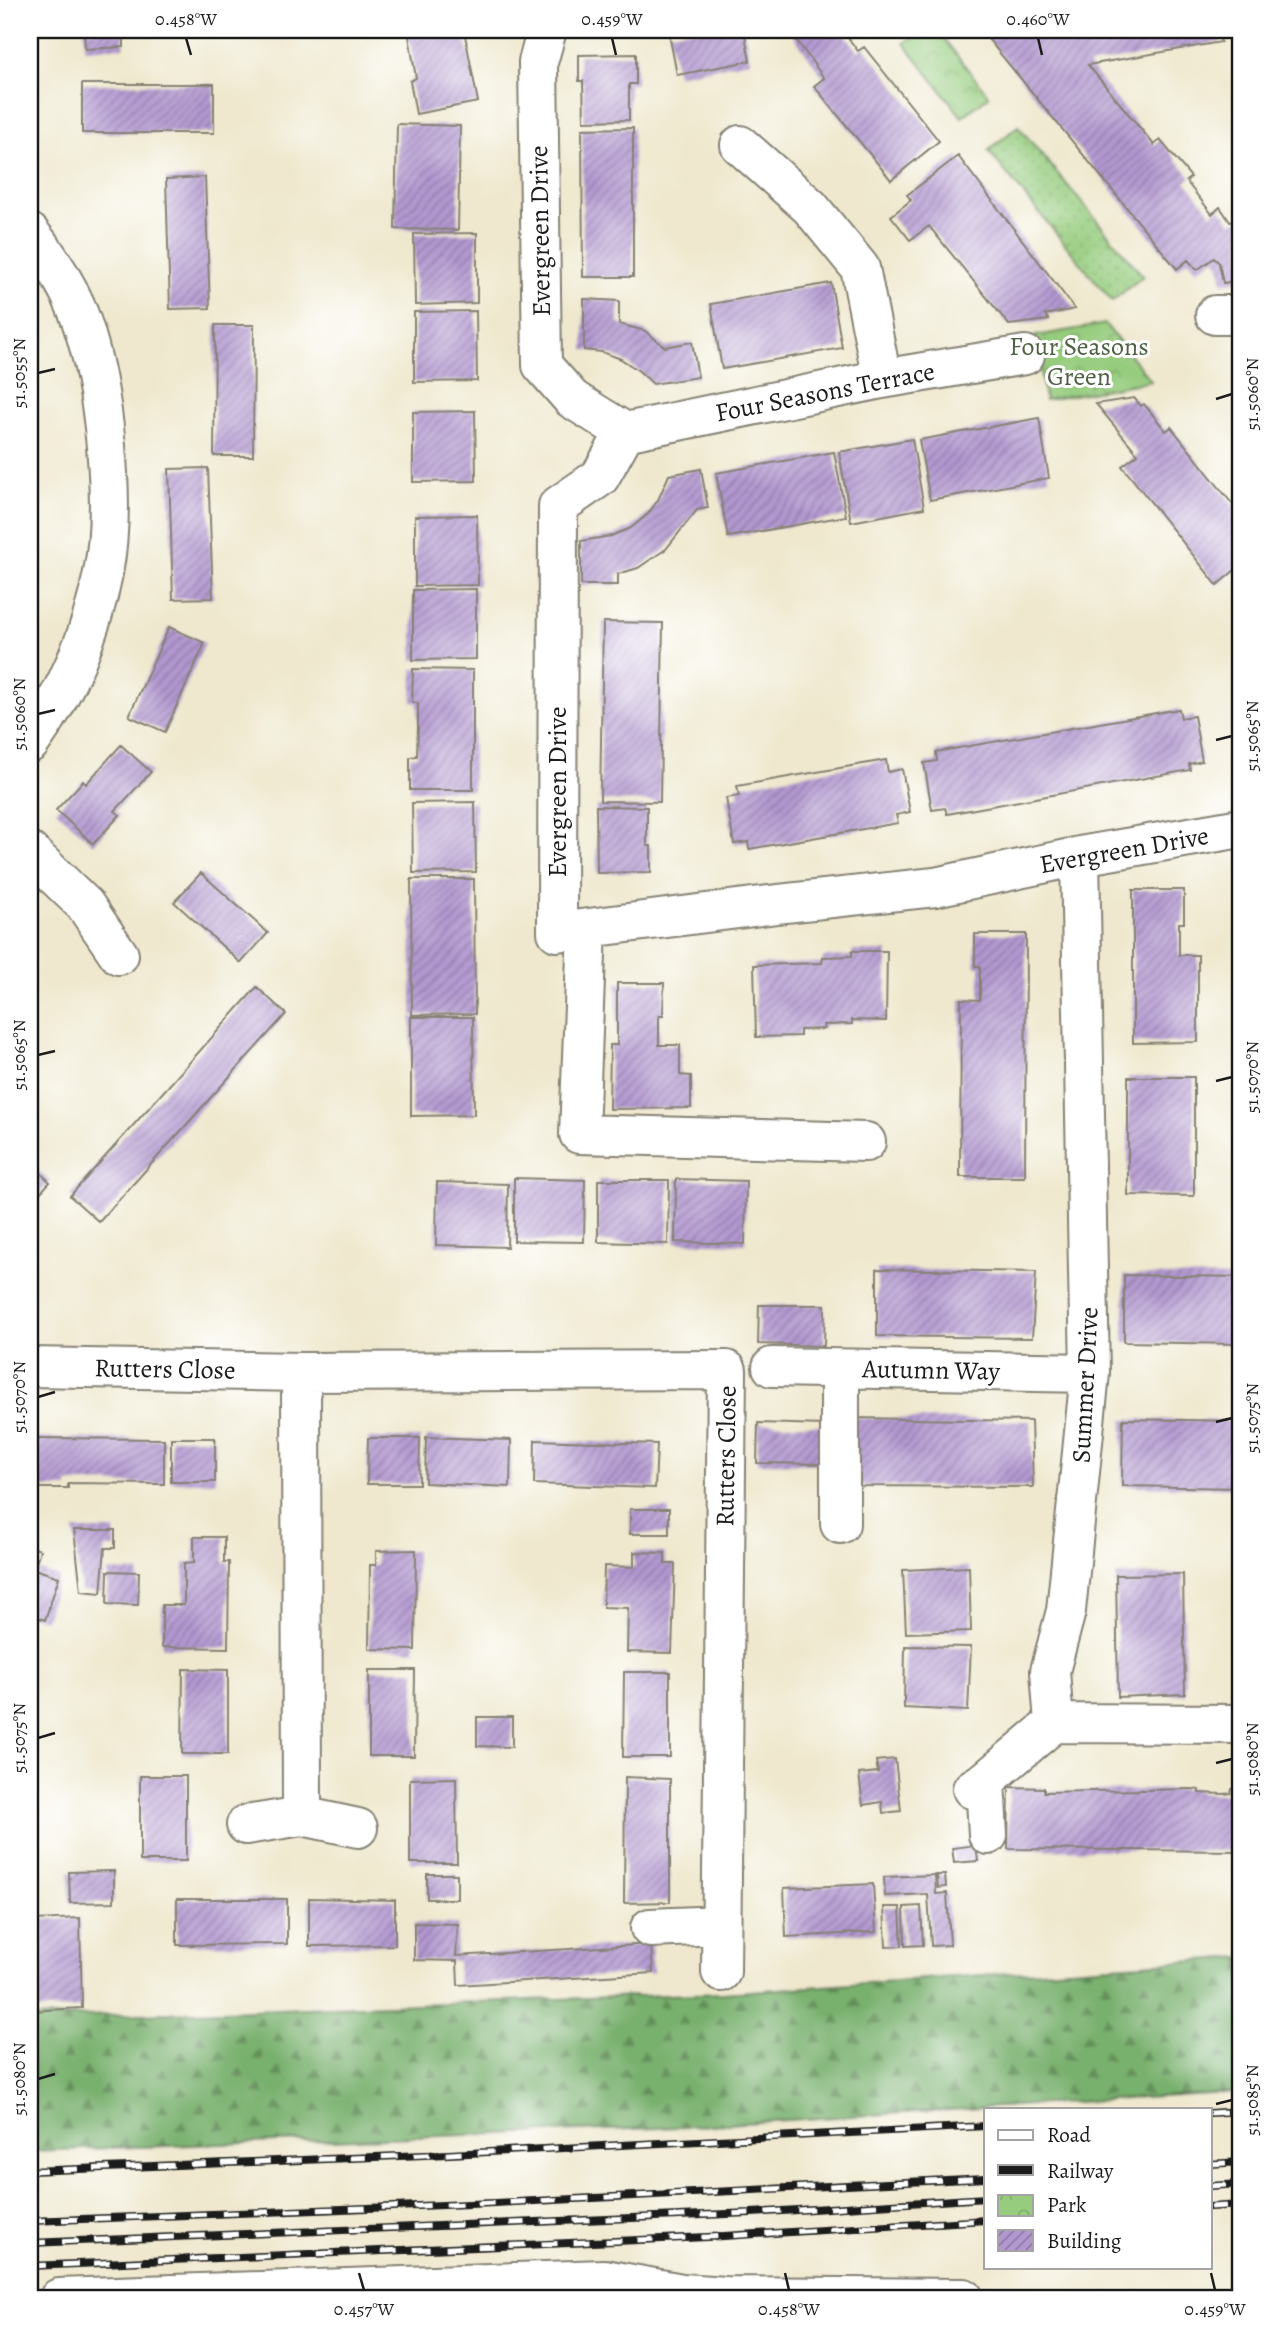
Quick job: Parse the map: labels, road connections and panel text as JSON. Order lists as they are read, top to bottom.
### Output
{
  "streets": {
    "street": [
      "Evergreen Drive",
      "Four Seasons Terrace",
      "Rutters Close",
      "Autumn Way",
      "Summer Drive"
    ]
  },
  "crossings": [
    ["Evergreen Drive", "Four Seasons Terrace"],
    ["Evergreen Drive", "Summer Drive"],
    ["Autumn Way", "Summer Drive"]
  ],
  "parks": ["Four Seasons Green"],
  "legend": [
    "Road",
    "Railway",
    "Park",
    "Building"
  ],
  "coordinates": [
    "0.458°W",
    "0.459°W",
    "0.460°W",
    "51.5055°N",
    "51.5060°N",
    "51.5065°N",
    "51.5070°N",
    "51.5075°N",
    "51.5080°N",
    "51.5085°N",
    "0.457°W"
  ]
}
